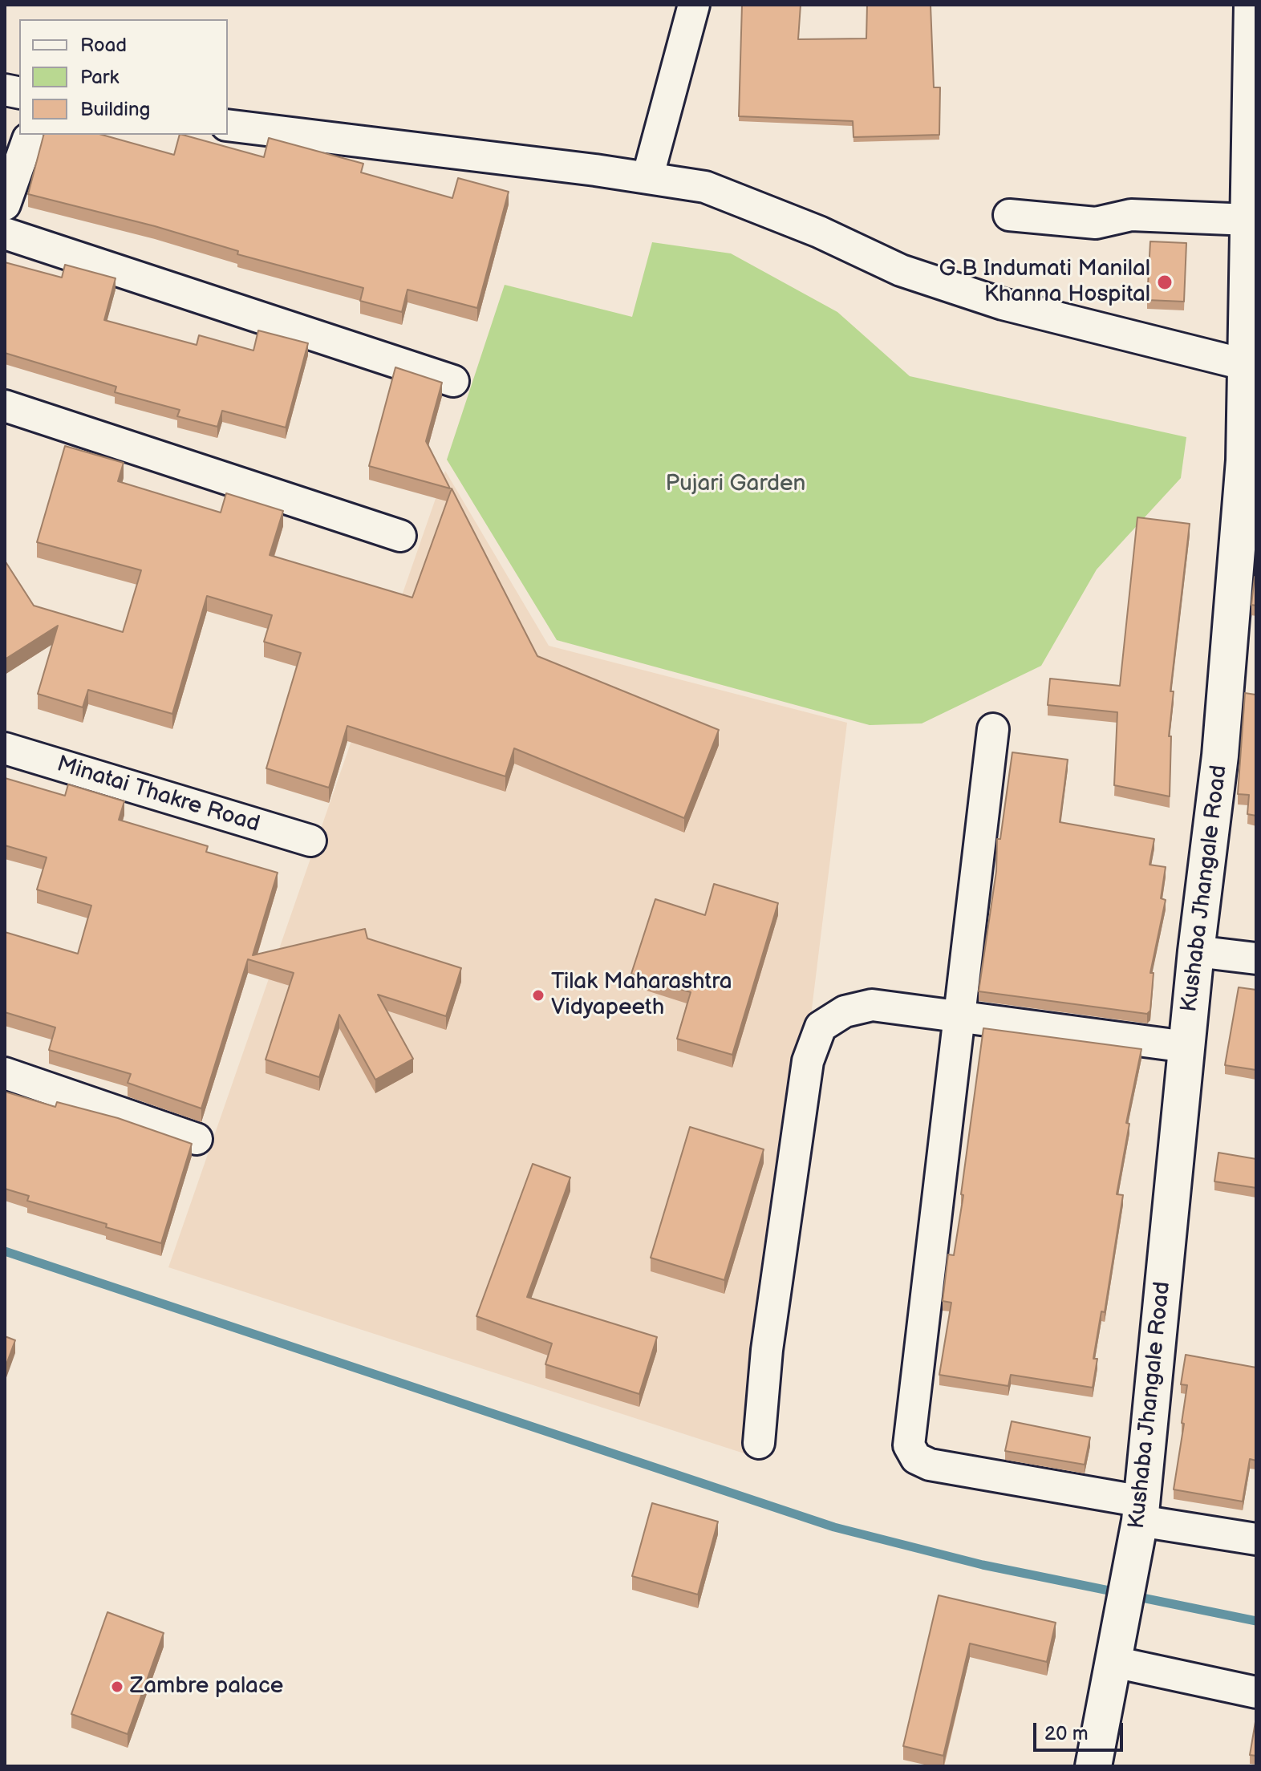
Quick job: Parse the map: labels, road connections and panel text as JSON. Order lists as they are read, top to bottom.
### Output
{
  "streets": {
    "street": ["Minatai Thakre Road", "Kushaba Jhangale Road"]
  },
  "parks": ["Pujari Garden"],
  "places": ["G B Indumati Manilal Khanna Hospital", "Tilak Maharashtra Vidyapeeth", "Zambre palace"],
  "legend": ["Road", "Park", "Building"],
  "scale_bar": "20 m"
}
